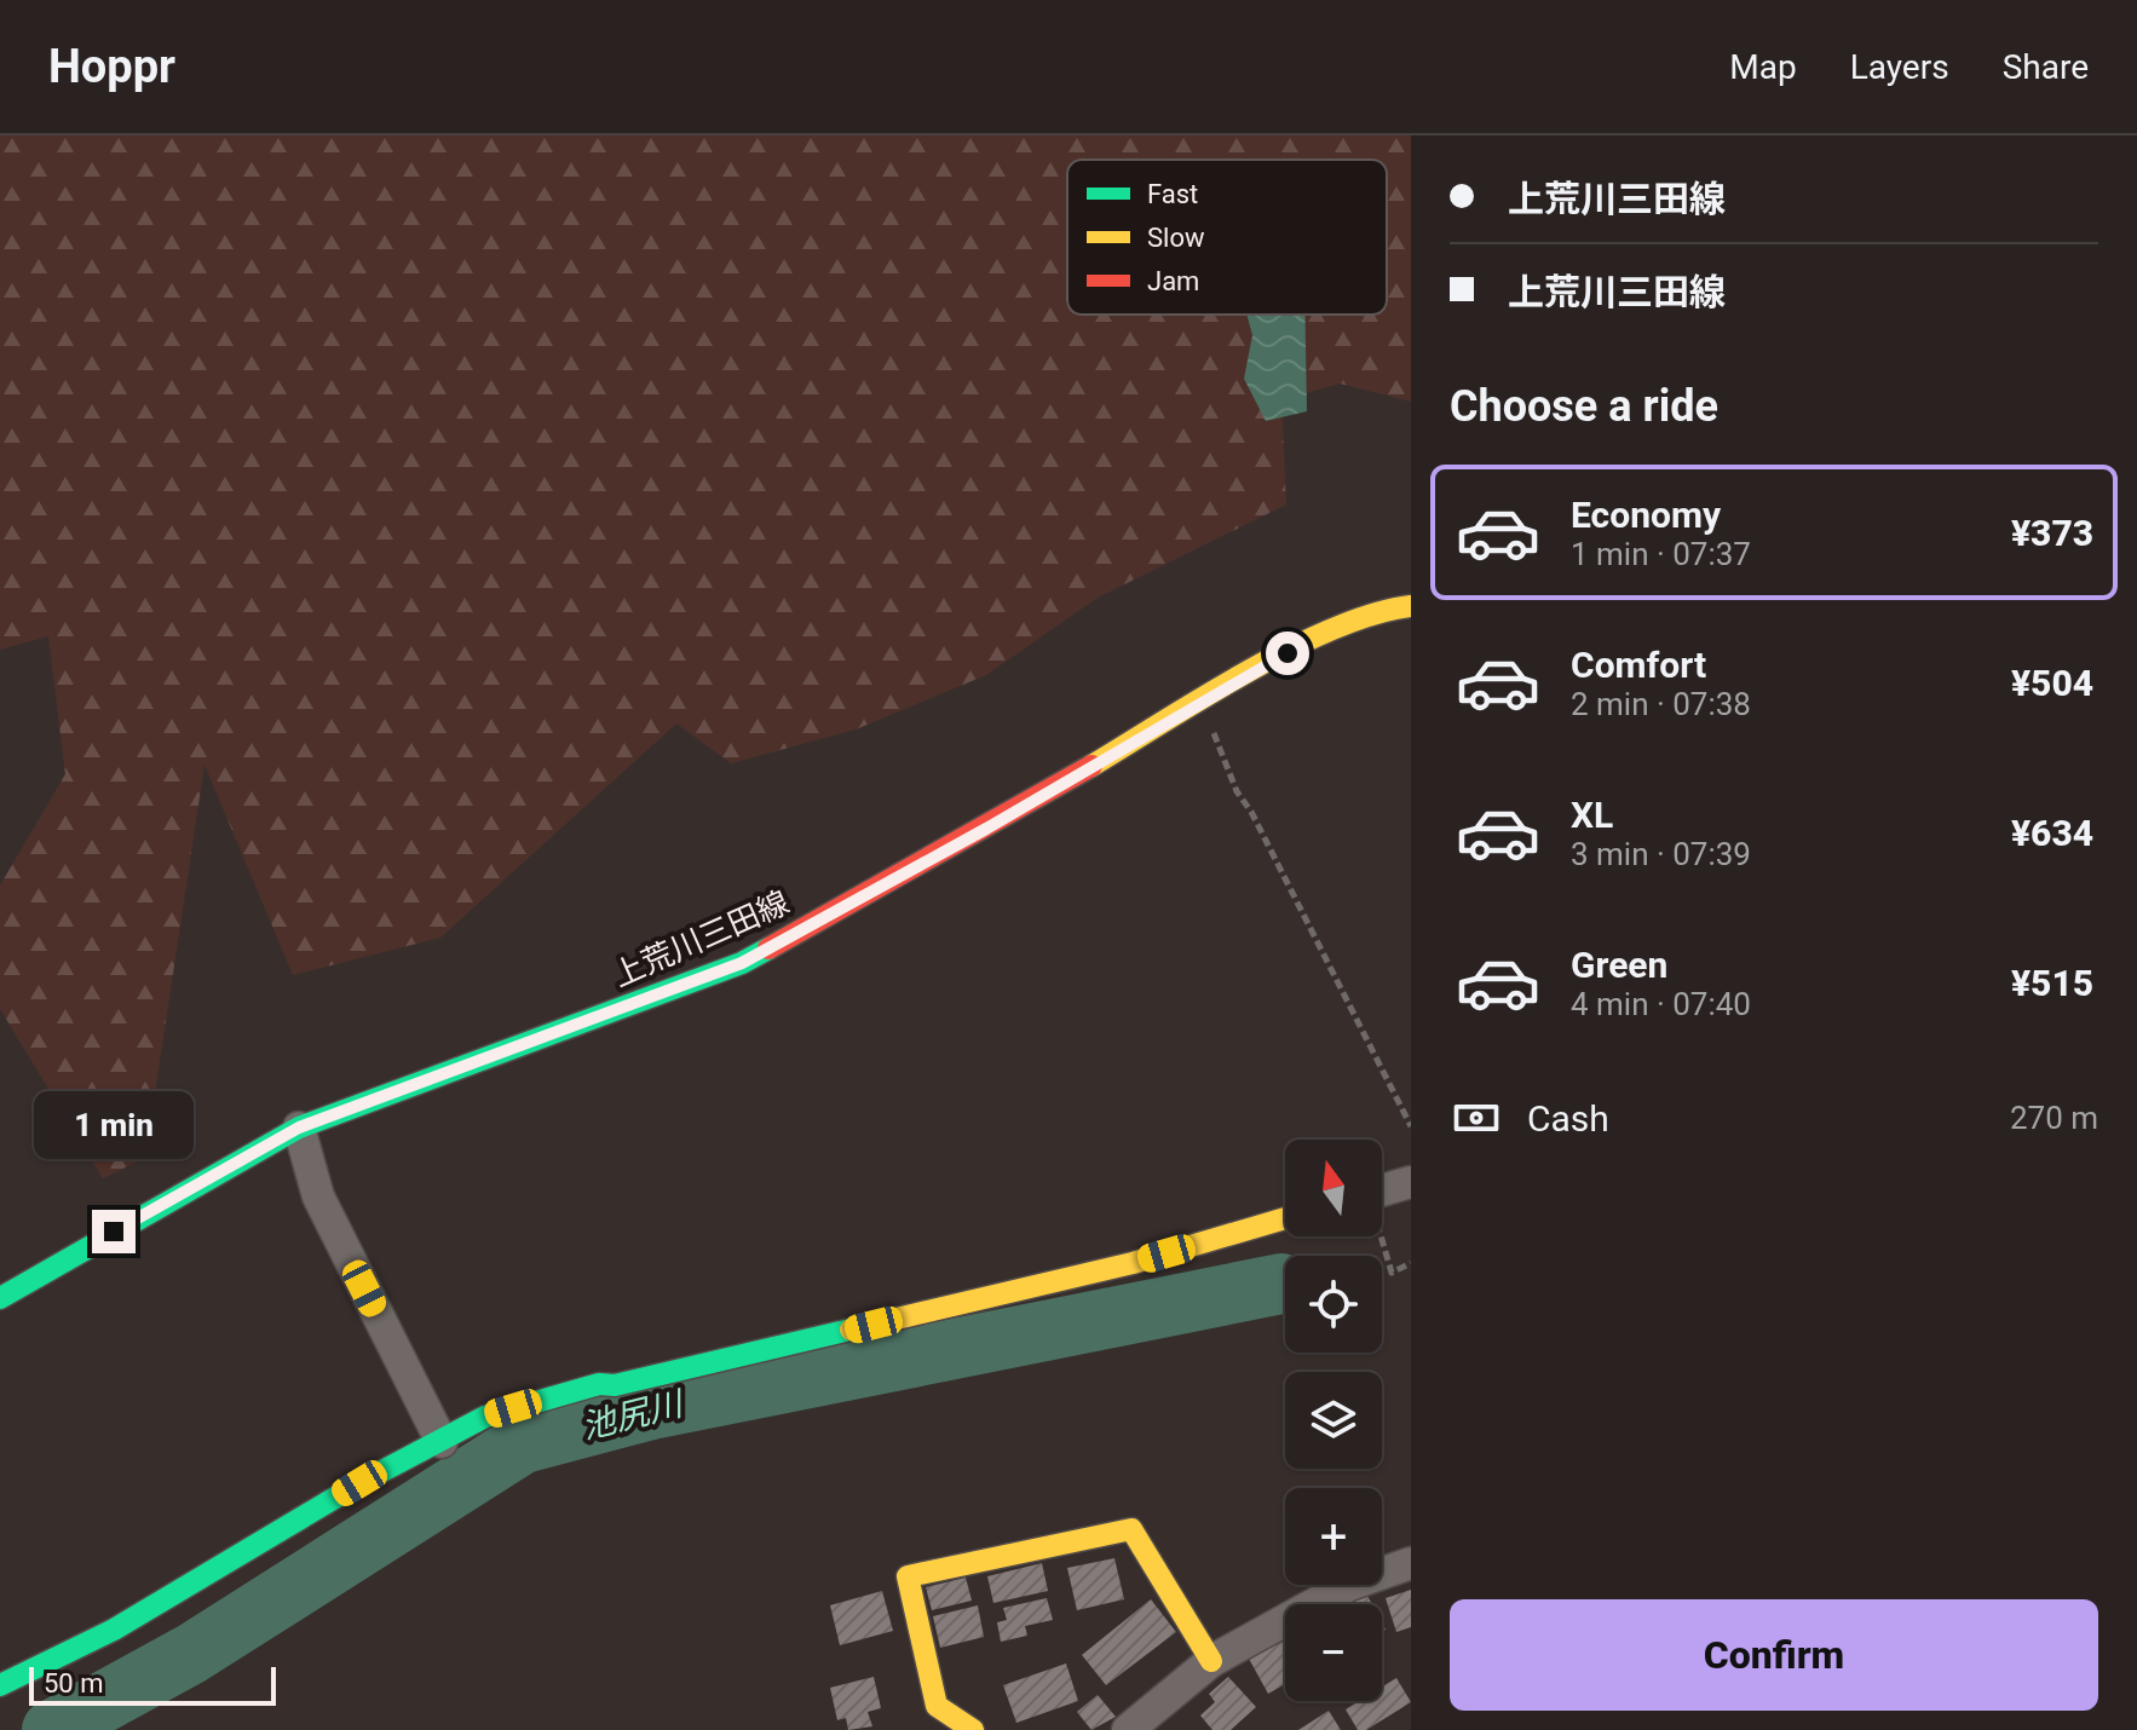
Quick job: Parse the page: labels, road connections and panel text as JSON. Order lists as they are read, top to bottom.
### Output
{
  "streets": {
    "street": ["上荒川三田線"]
  },
  "water": ["池尻川"],
  "legend": ["Fast", "Slow", "Jam"],
  "scale_bar": "50 m",
  "north": "top",
  "page": {
    "header": "Hoppr",
    "nav": ["Map", "Layers", "Share"],
    "banner": ["上荒川三田線", "上荒川三田線"],
    "heading": "Choose a ride",
    "list": [
      {
        "name": "Economy",
        "note": "1 min · 07:37",
        "value": "¥373"
      },
      {
        "name": "Comfort",
        "note": "2 min · 07:38",
        "value": "¥504"
      },
      {
        "name": "XL",
        "note": "3 min · 07:39",
        "value": "¥634"
      },
      {
        "name": "Green",
        "note": "4 min · 07:40",
        "value": "¥515"
      }
    ],
    "pay": ["Cash", "270 m"],
    "bubble": "1 min",
    "map_buttons": ["+", "−"],
    "buttons": "Confirm",
    "scale": "50 m"
  }
}
